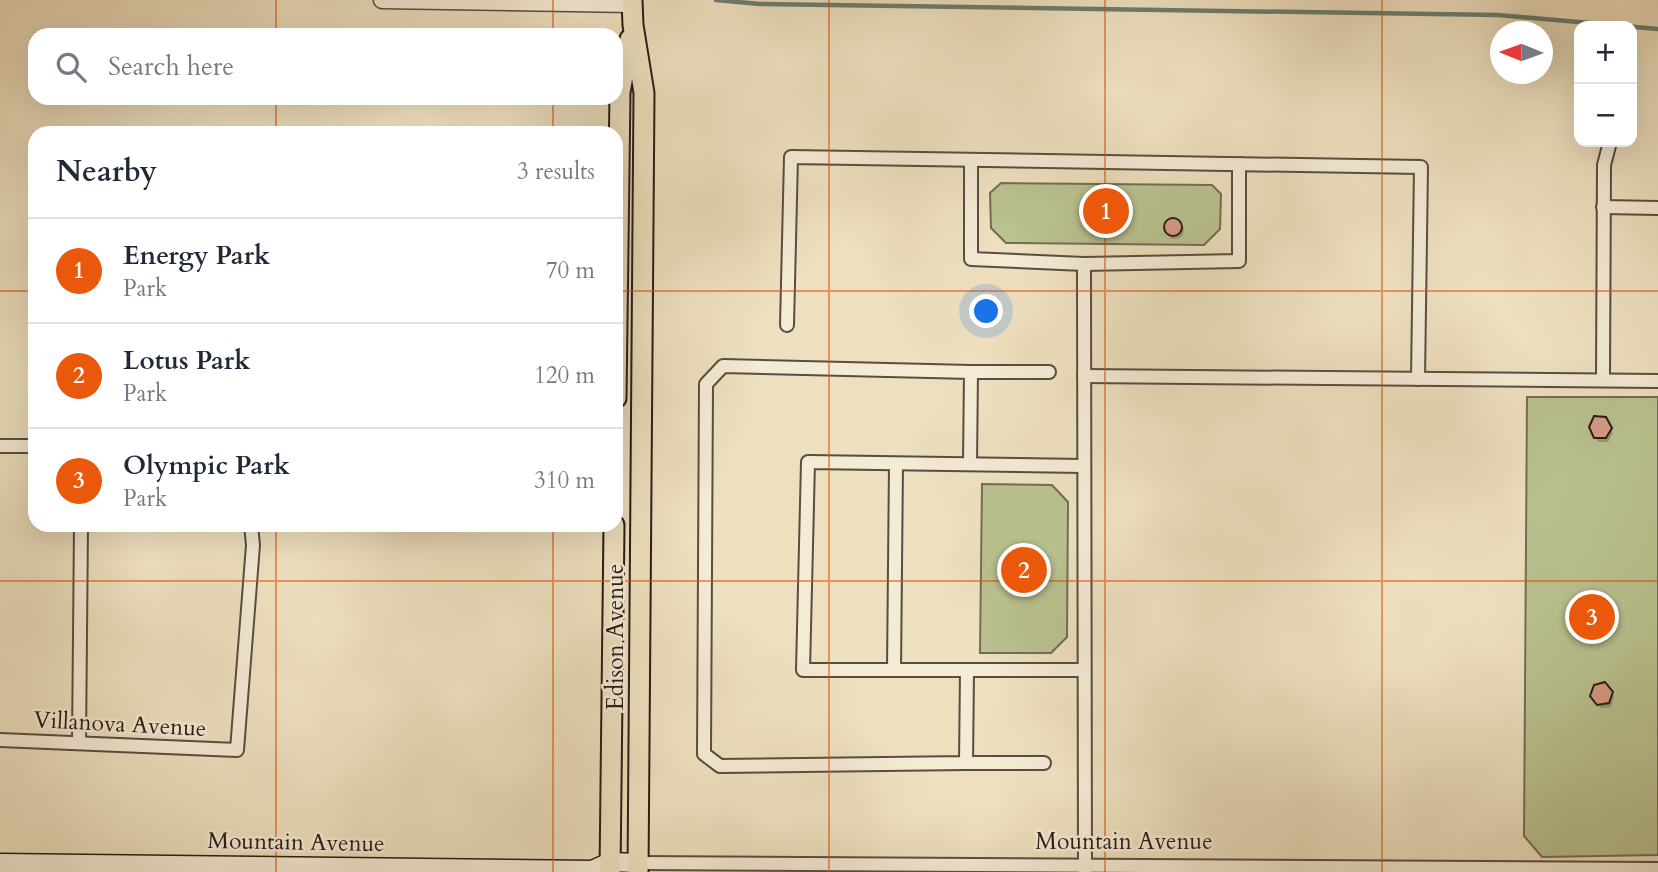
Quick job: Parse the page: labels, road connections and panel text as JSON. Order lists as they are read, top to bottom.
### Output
{
  "streets": {
    "main road": ["Edison Avenue", "Mountain Avenue"],
    "street": ["Villanova Avenue"]
  },
  "crossings": [
    ["Edison Avenue", "Mountain Avenue"]
  ],
  "north": "left",
  "page": {
    "map_buttons": ["+", "−"],
    "search": "Search here",
    "heading": ["Nearby", "3 results"],
    "pins": ["1", "2", "3"],
    "list": [
      {
        "mark": "1",
        "name": "Energy Park",
        "note": "Park",
        "value": "70 m"
      },
      {
        "mark": "2",
        "name": "Lotus Park",
        "note": "Park",
        "value": "120 m"
      },
      {
        "mark": "3",
        "name": "Olympic Park",
        "note": "Park",
        "value": "310 m"
      }
    ]
  }
}
